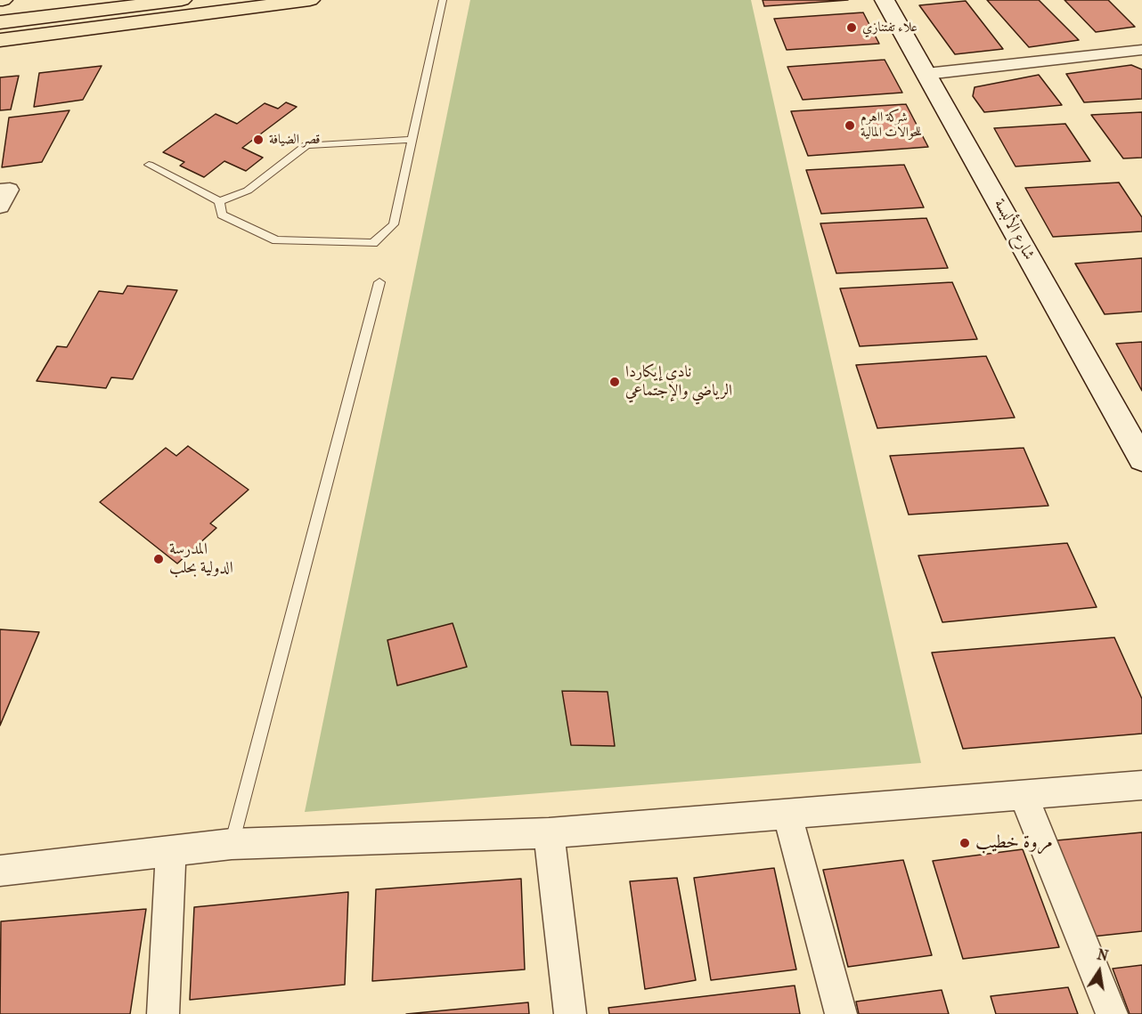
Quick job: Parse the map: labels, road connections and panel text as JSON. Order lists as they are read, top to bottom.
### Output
{
  "streets": {
    "main road": ["شارع الألبسة"]
  },
  "places": [
    "علاء تفتنازي",
    "شركة ااهرم للحوالات المالية",
    "قصر الضيافة",
    "نادي إيكاردا الرياضي والإجتماعي",
    "المدرسة الدولية بحلب",
    "مروة خطيب"
  ],
  "north": "top"
}
